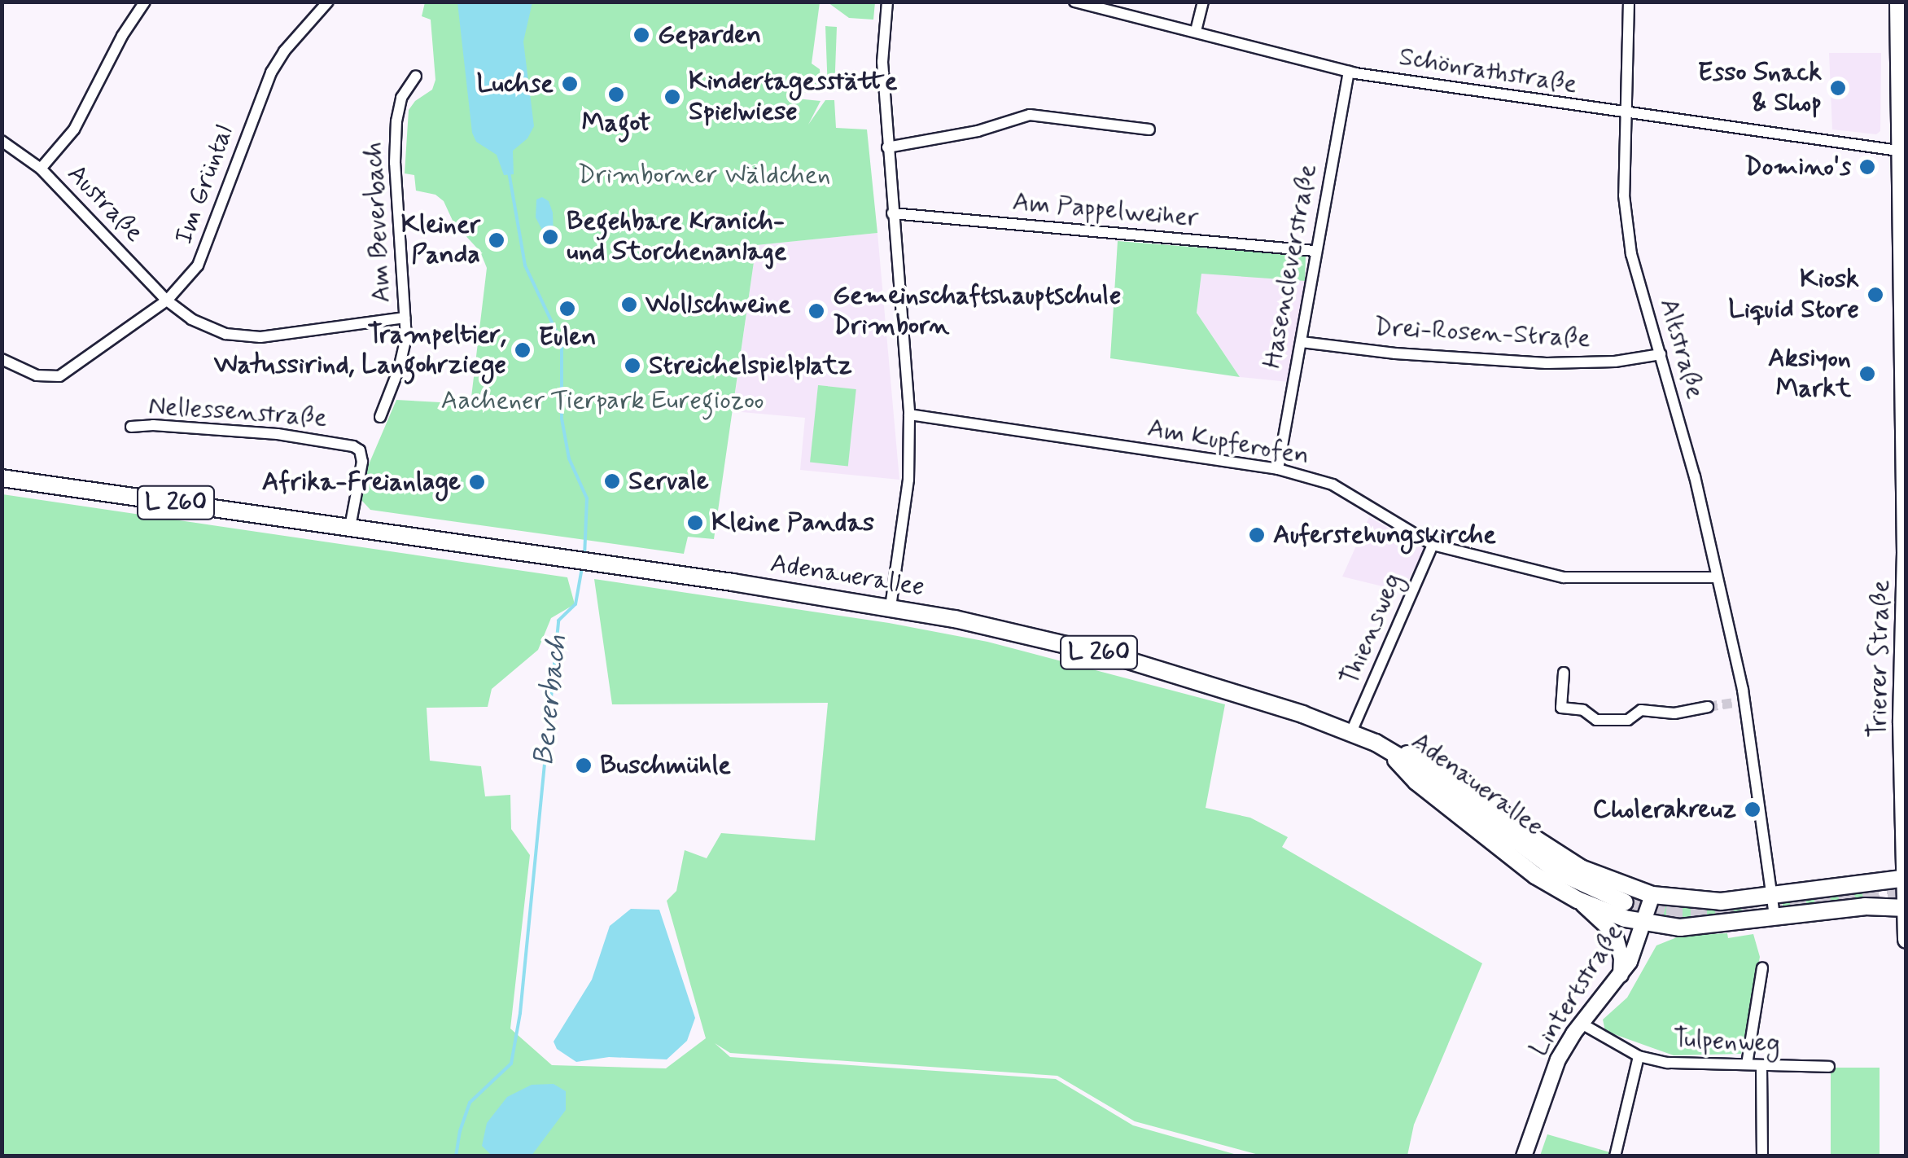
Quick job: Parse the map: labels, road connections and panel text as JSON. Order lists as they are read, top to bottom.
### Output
{
  "streets": {
    "main road": [
      "L 260",
      "Adenauerallee",
      "Trierer Straße",
      "Lintertstraße"
    ],
    "street": [
      "Schönrathstraße",
      "Im Grüntal",
      "Austraße",
      "Am Pappelweiher",
      "Am Beverbach",
      "Hasencleverstraße",
      "Drei-Rosen-Straße",
      "Altstraße",
      "Nellessenstraße",
      "Am Kupferofen",
      "Thiensweg",
      "Tulpenweg"
    ]
  },
  "crossings": [
    ["Schönrathstraße", "Hasencleverstraße"],
    ["Schönrathstraße", "Altstraße"],
    ["Schönrathstraße", "Trierer Straße"],
    ["Im Grüntal", "Austraße"],
    ["Austraße", "Am Beverbach"],
    ["Am Pappelweiher", "Hasencleverstraße"],
    ["Hasencleverstraße", "Drei-Rosen-Straße"],
    ["Hasencleverstraße", "Am Kupferofen"],
    ["Drei-Rosen-Straße", "Altstraße"],
    ["Altstraße", "Am Kupferofen"],
    ["Nellessenstraße", "Adenauerallee"],
    ["Am Kupferofen", "Thiensweg"],
    ["Adenauerallee", "Thiensweg"],
    ["Lintertstraße", "Tulpenweg"]
  ],
  "water": ["Beverbach"],
  "parks": ["Drimborner Wäldchen", "Aachener Tierpark Euregiozoo"],
  "places": [
    "Geparden",
    "Luchse",
    "Esso Snack & Shop",
    "Magot",
    "Kindertagesstätte Spielwiese",
    "Domino's",
    "Begehbare Kranich- und Storchenanlage",
    "Kleiner Panda",
    "Kiosk Liquid Store",
    "Wollschweine",
    "Eulen",
    "Gemeinschaftshauptschule Drimborn",
    "Trampeltier, Watussirind, Langohrziege",
    "Streichelspielplatz",
    "Aksiyon Markt",
    "Servale",
    "Afrika-Freianlage",
    "Kleine Pandas",
    "Auferstehungskirche",
    "Buschmühle",
    "Cholerakreuz"
  ]
}
